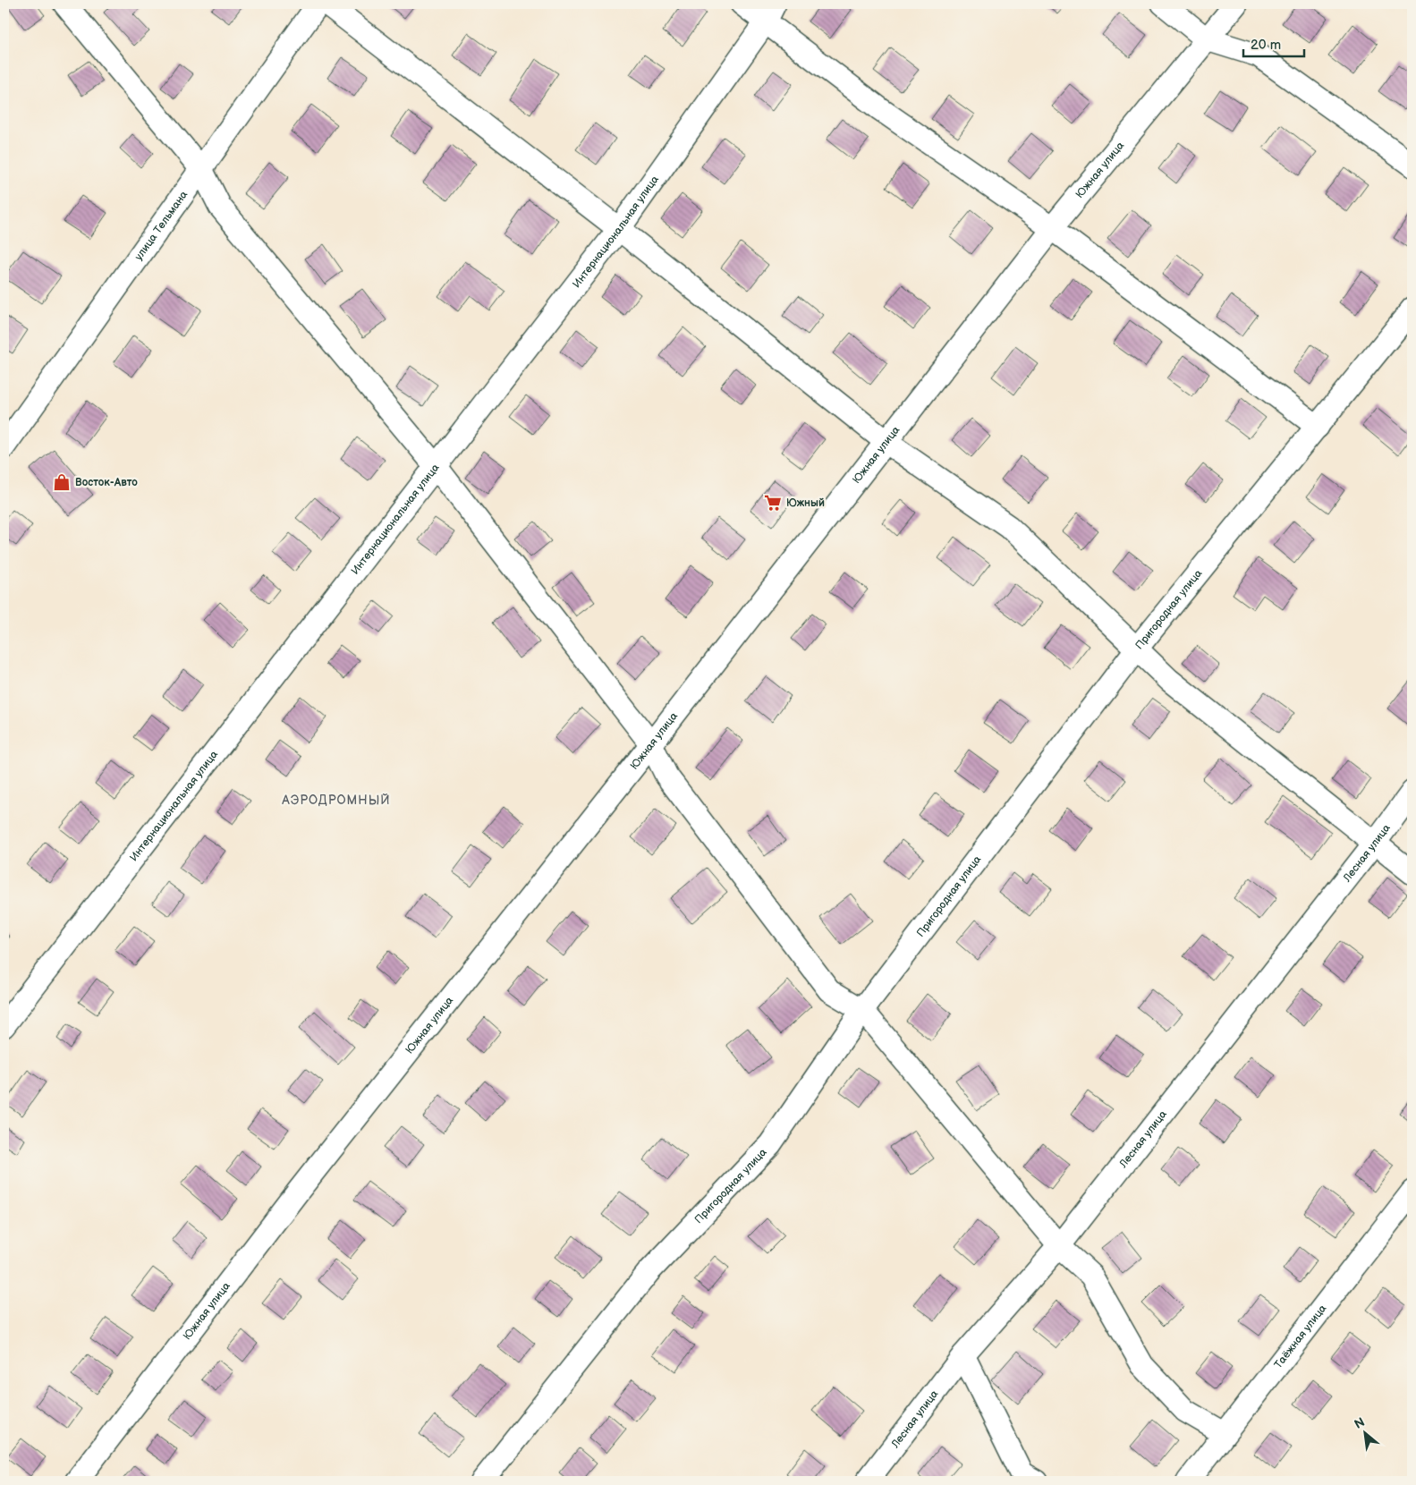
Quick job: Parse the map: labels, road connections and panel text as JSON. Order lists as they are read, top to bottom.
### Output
{
  "streets": {
    "street": [
      "Южная улица",
      "улица Тельмана",
      "Интернациональная улица",
      "Пригородная улица",
      "Лесная улица",
      "Таёжная улица"
    ]
  },
  "districts": ["АЭРОДРОМНЫЙ"],
  "places": {
    "shop": ["Восток-Авто"],
    "supermarket": ["Южный"]
  },
  "scale_bar": "20 m",
  "north": "top left"
}
